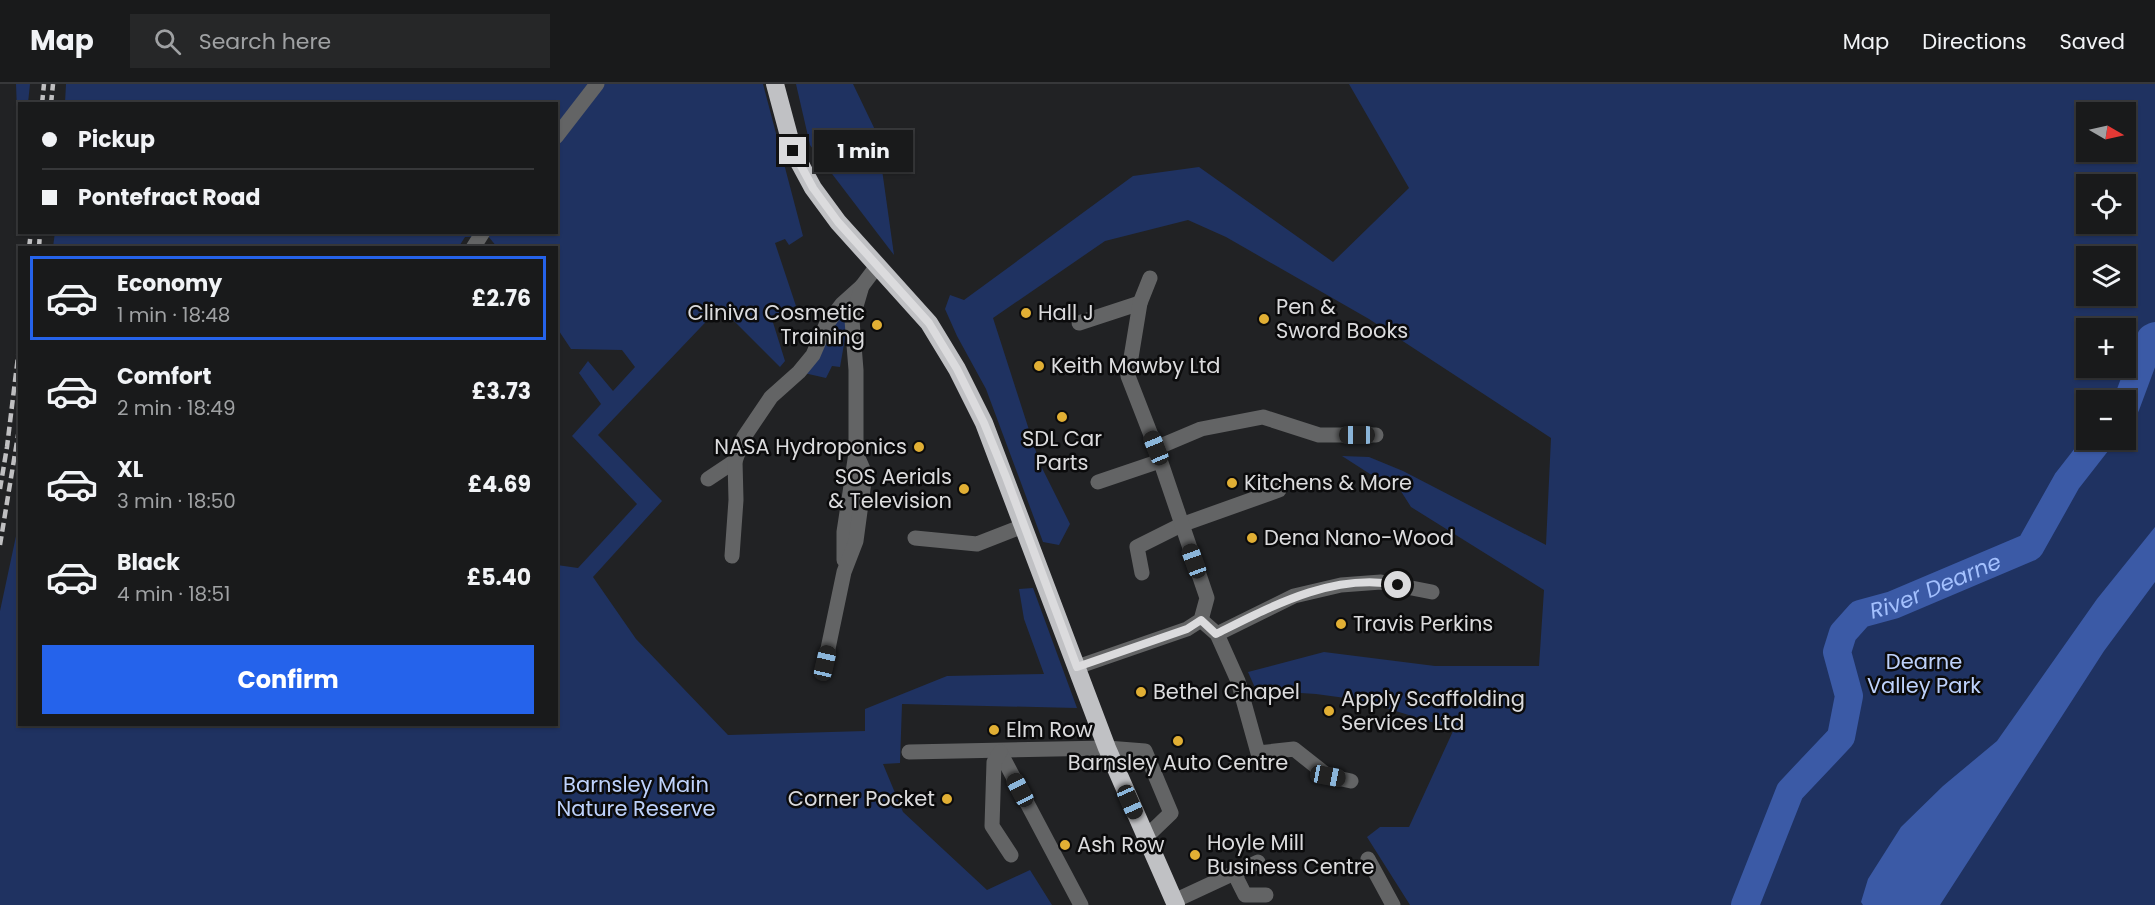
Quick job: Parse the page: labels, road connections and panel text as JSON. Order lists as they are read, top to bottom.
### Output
{
  "water": ["River Dearne"],
  "parks": ["Dearne Valley Park", "Barnsley Main Nature Reserve"],
  "places": [
    "Hall J",
    "Pen & Sword Books",
    "Cliniva Cosmetic Training",
    "Keith Mawby Ltd",
    "SDL Car Parts",
    "NASA Hydroponics",
    "Kitchens & More",
    "SOS Aerials & Television",
    "Dena Nano-Wood",
    "Travis Perkins",
    "Bethel Chapel",
    "Apply Scaffolding Services Ltd",
    "Elm Row",
    "Barnsley Auto Centre",
    "Corner Pocket",
    "Ash Row",
    "Hoyle Mill Business Centre"
  ],
  "north": "right",
  "page": {
    "header": "Map",
    "search": "Search here",
    "nav": ["Map", "Directions", "Saved"],
    "map_buttons": ["+", "−"],
    "banner": ["Pickup", "Pontefract Road"],
    "bubble": "1 min",
    "list": [
      {
        "name": "Economy",
        "note": "1 min · 18:48",
        "value": "£2.76"
      },
      {
        "name": "Comfort",
        "note": "2 min · 18:49",
        "value": "£3.73"
      },
      {
        "name": "XL",
        "note": "3 min · 18:50",
        "value": "£4.69"
      },
      {
        "name": "Black",
        "note": "4 min · 18:51",
        "value": "£5.40"
      }
    ],
    "buttons": "Confirm"
  }
}
